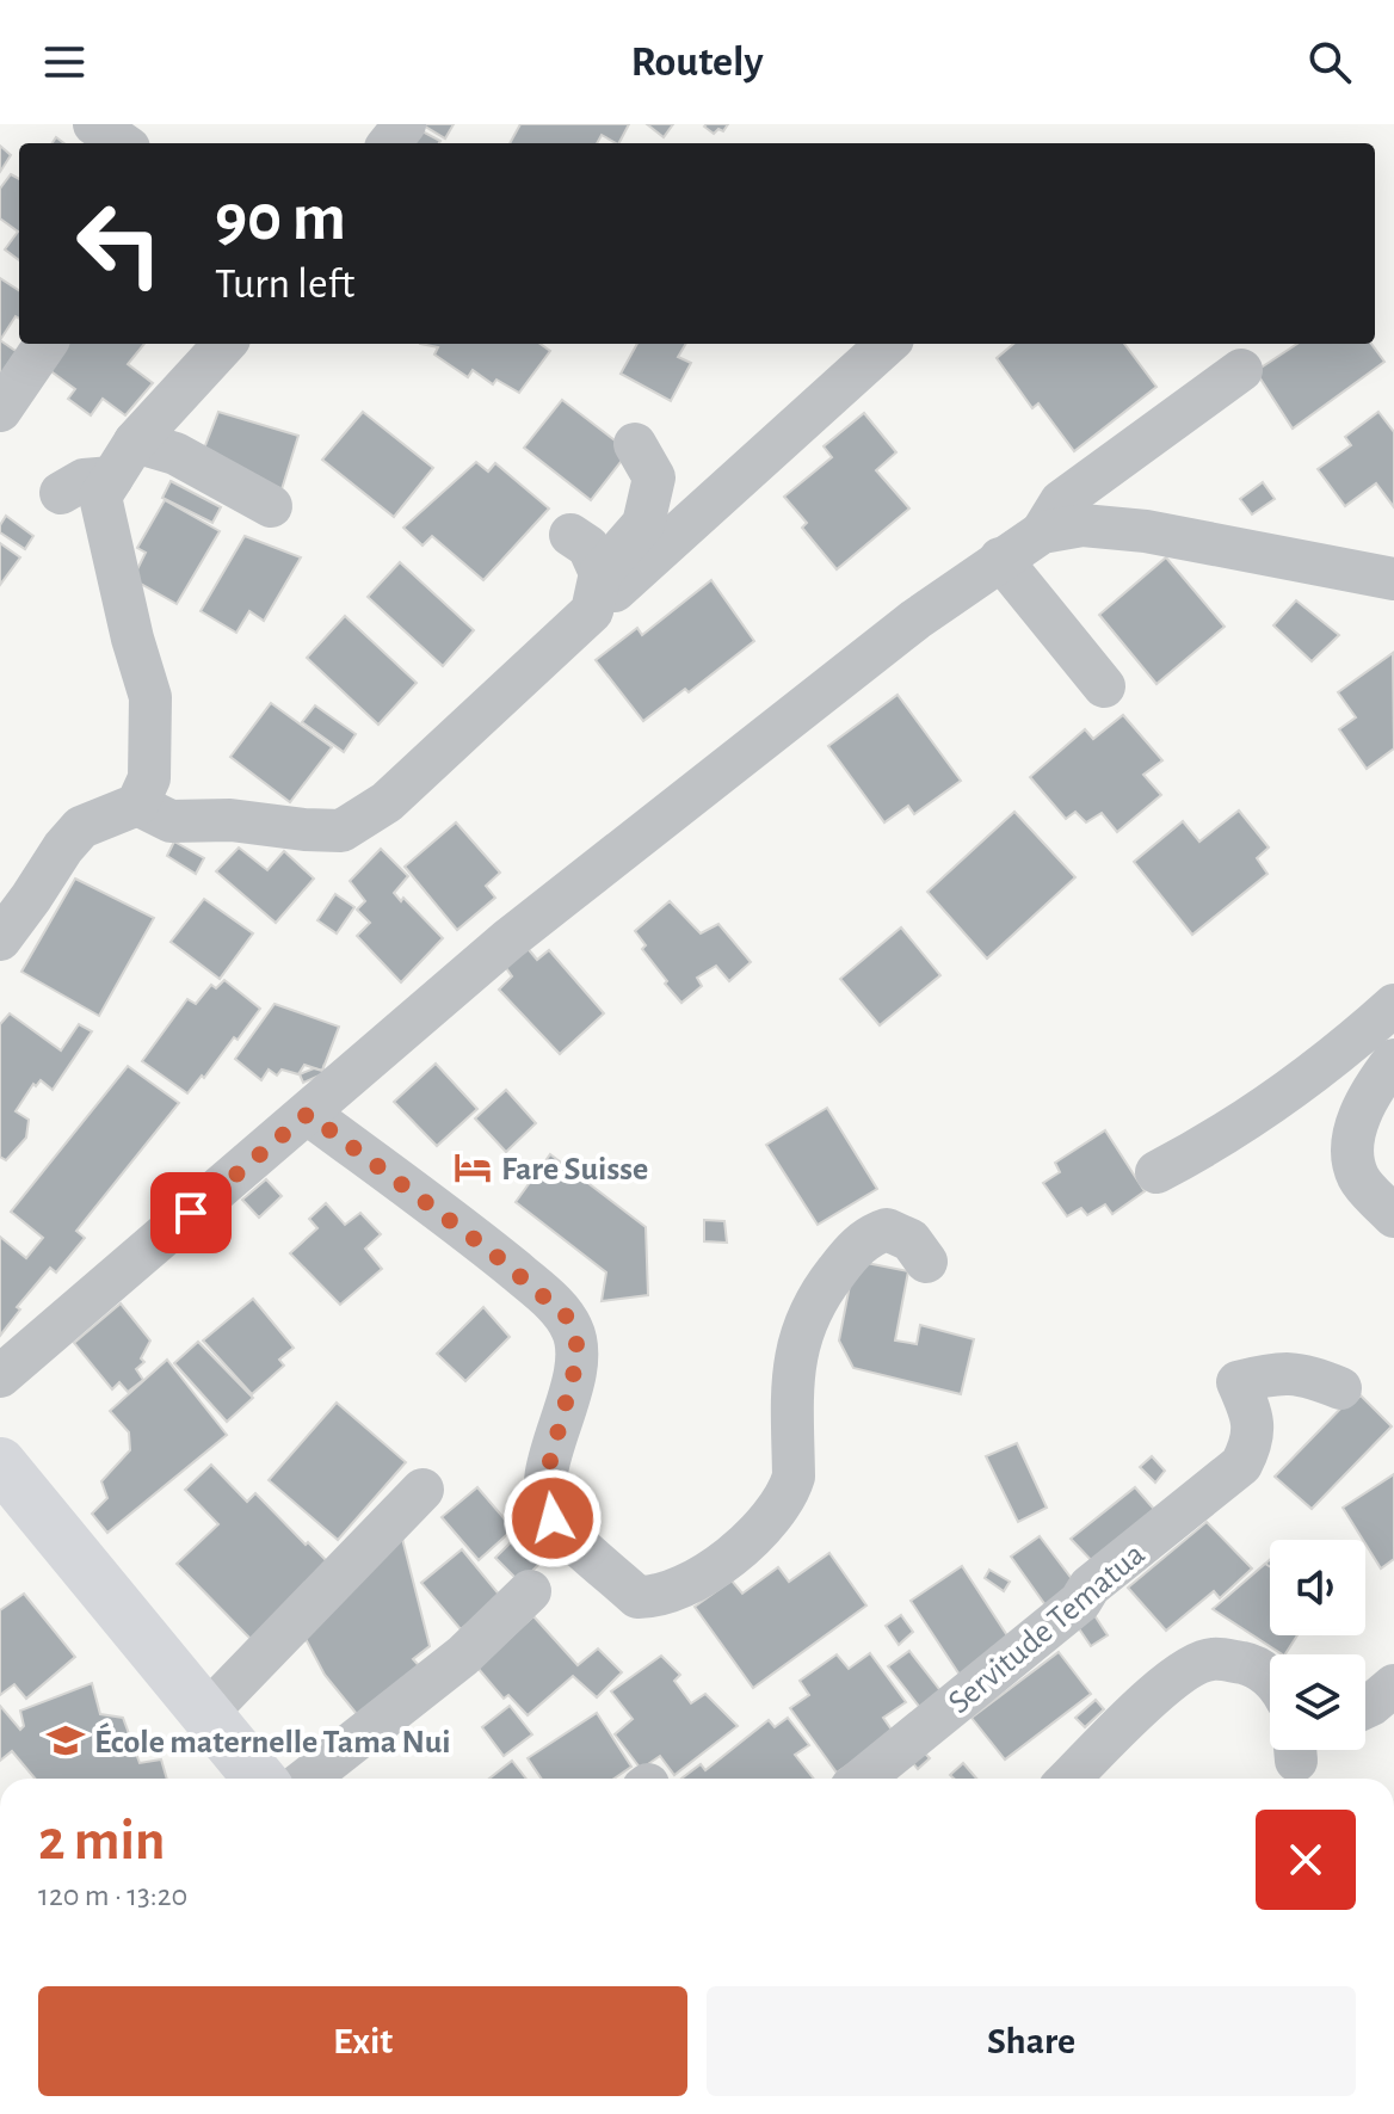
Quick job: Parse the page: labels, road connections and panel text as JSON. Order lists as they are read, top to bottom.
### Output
{
  "streets": {
    "street": ["Servitude Tematua"]
  },
  "places": {
    "hotel": ["Fare Suisse"],
    "school or university": ["École maternelle Tama Nui"]
  },
  "page": {
    "header": "Routely",
    "turn": ["90 m", "Turn left"],
    "heading": ["2 min", "120 m · 13:20"],
    "buttons": ["Exit", "Share"]
  }
}
